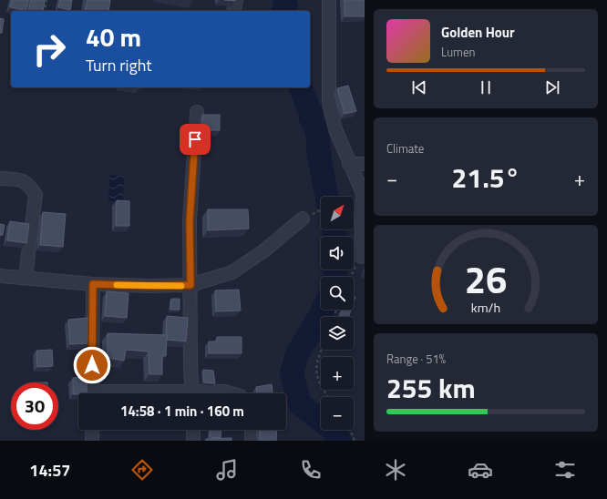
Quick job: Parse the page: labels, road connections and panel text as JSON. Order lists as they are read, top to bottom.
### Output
{
  "north": "top right",
  "page": {
    "turn": ["40 m", "Turn right"],
    "song": ["Golden Hour", "Lumen"],
    "tile": [
      "Climate",
      ["Range · 51%", "255 km"]
    ],
    "heat": ["−", "21.5°", "+"],
    "map_buttons": ["+", "−"],
    "limit": "30",
    "trip": "14:58 · 1 min · 160 m",
    "tabs": "14:57",
    "gauge": ["26", "km/h"]
  }
}
